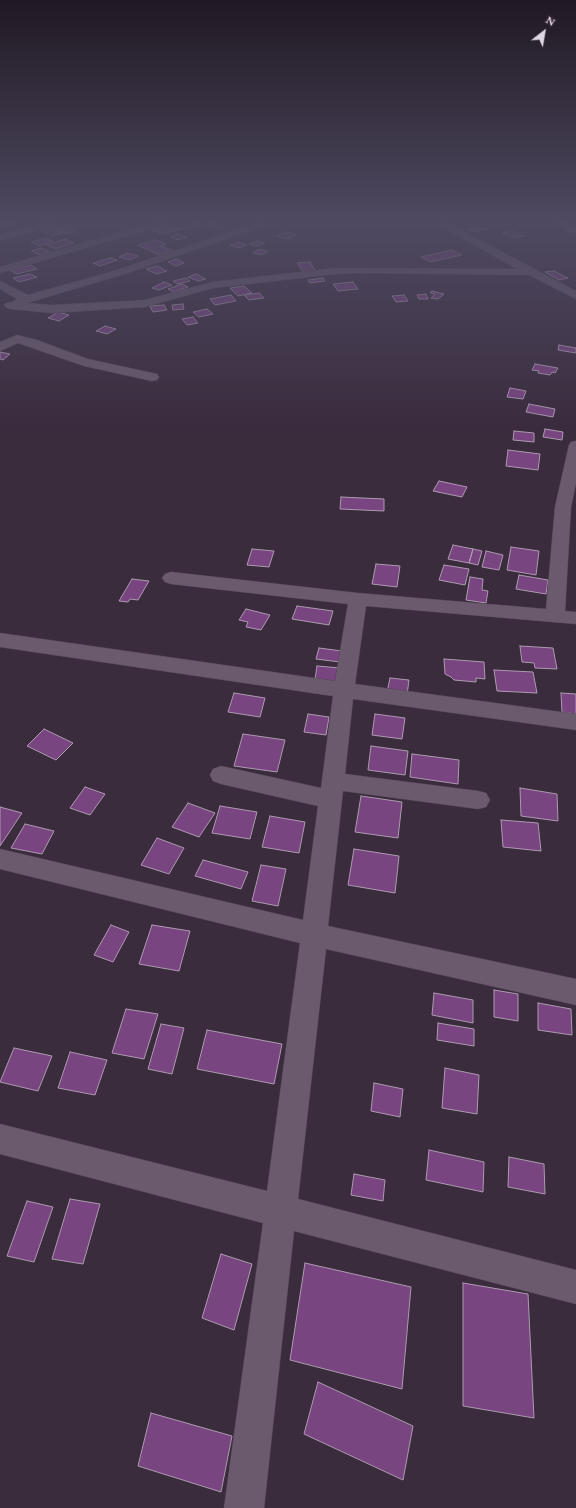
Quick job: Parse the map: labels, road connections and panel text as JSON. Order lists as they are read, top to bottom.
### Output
{
  "north": "top right"
}
